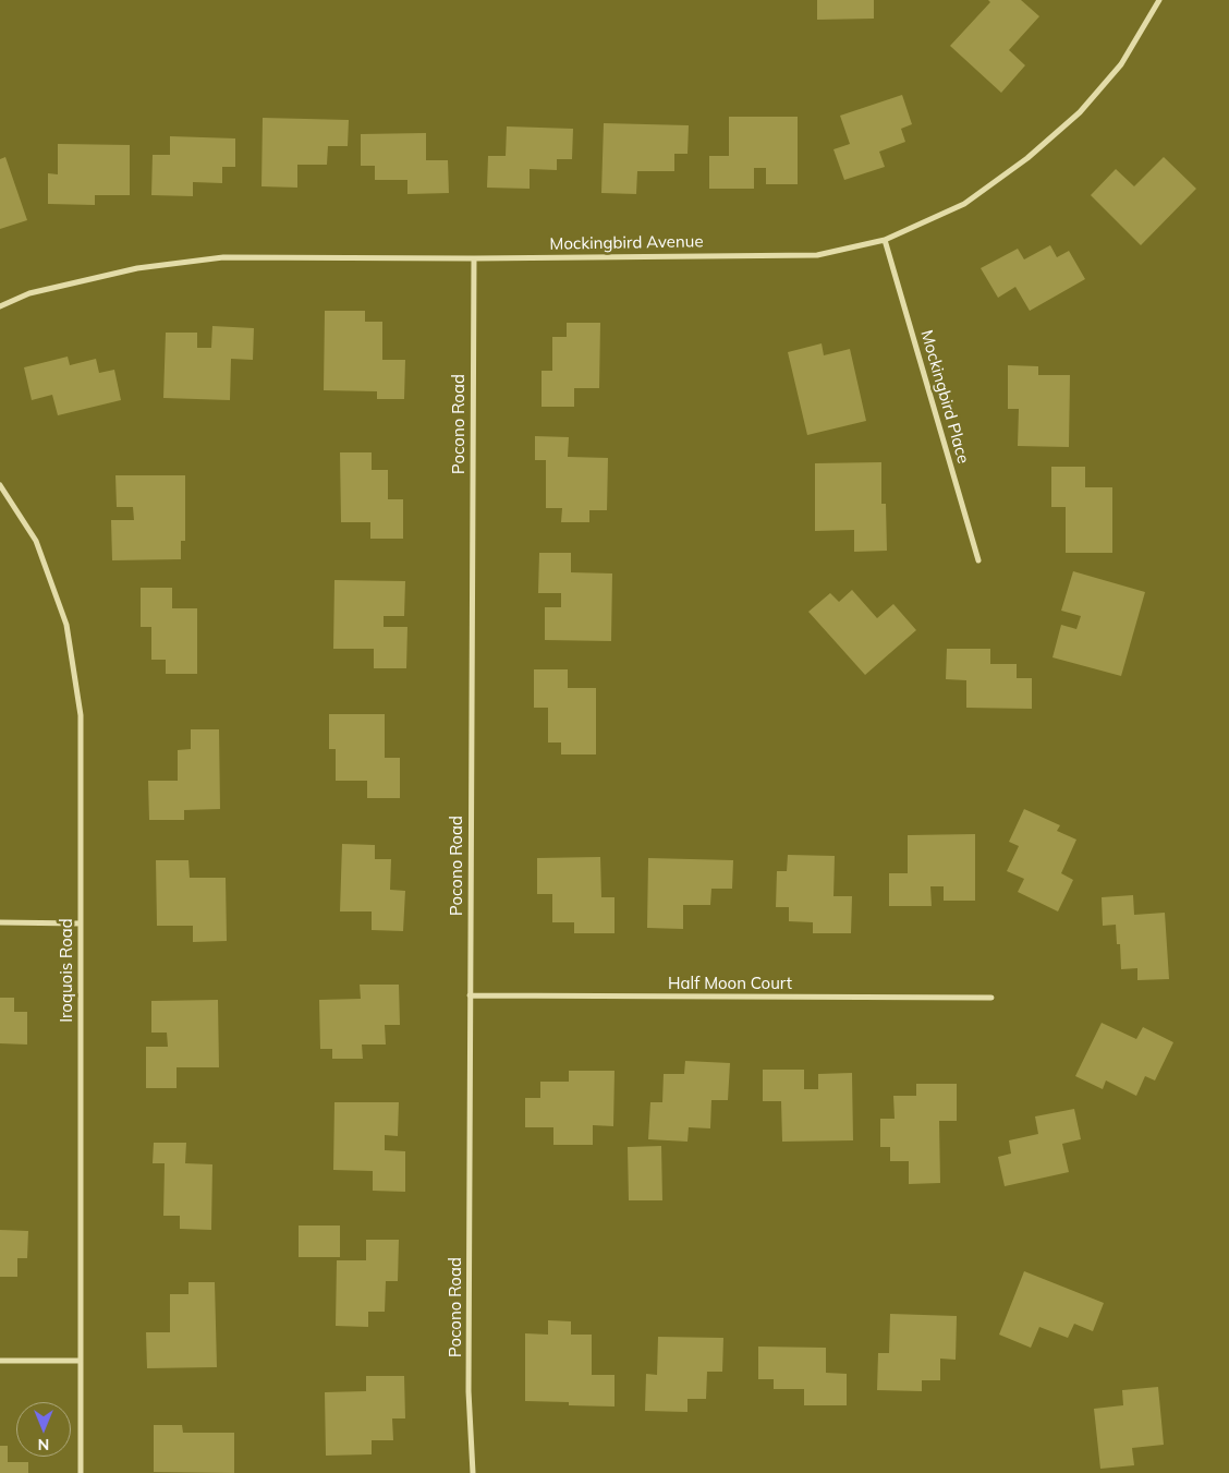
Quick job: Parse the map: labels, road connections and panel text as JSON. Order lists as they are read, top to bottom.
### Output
{
  "streets": {
    "street": [
      "Mockingbird Avenue",
      "Mockingbird Place",
      "Pocono Road",
      "Iroquois Road",
      "Half Moon Court"
    ]
  },
  "crossings": [
    ["Mockingbird Avenue", "Mockingbird Place"],
    ["Mockingbird Avenue", "Pocono Road"],
    ["Pocono Road", "Half Moon Court"]
  ],
  "north": "bottom"
}
